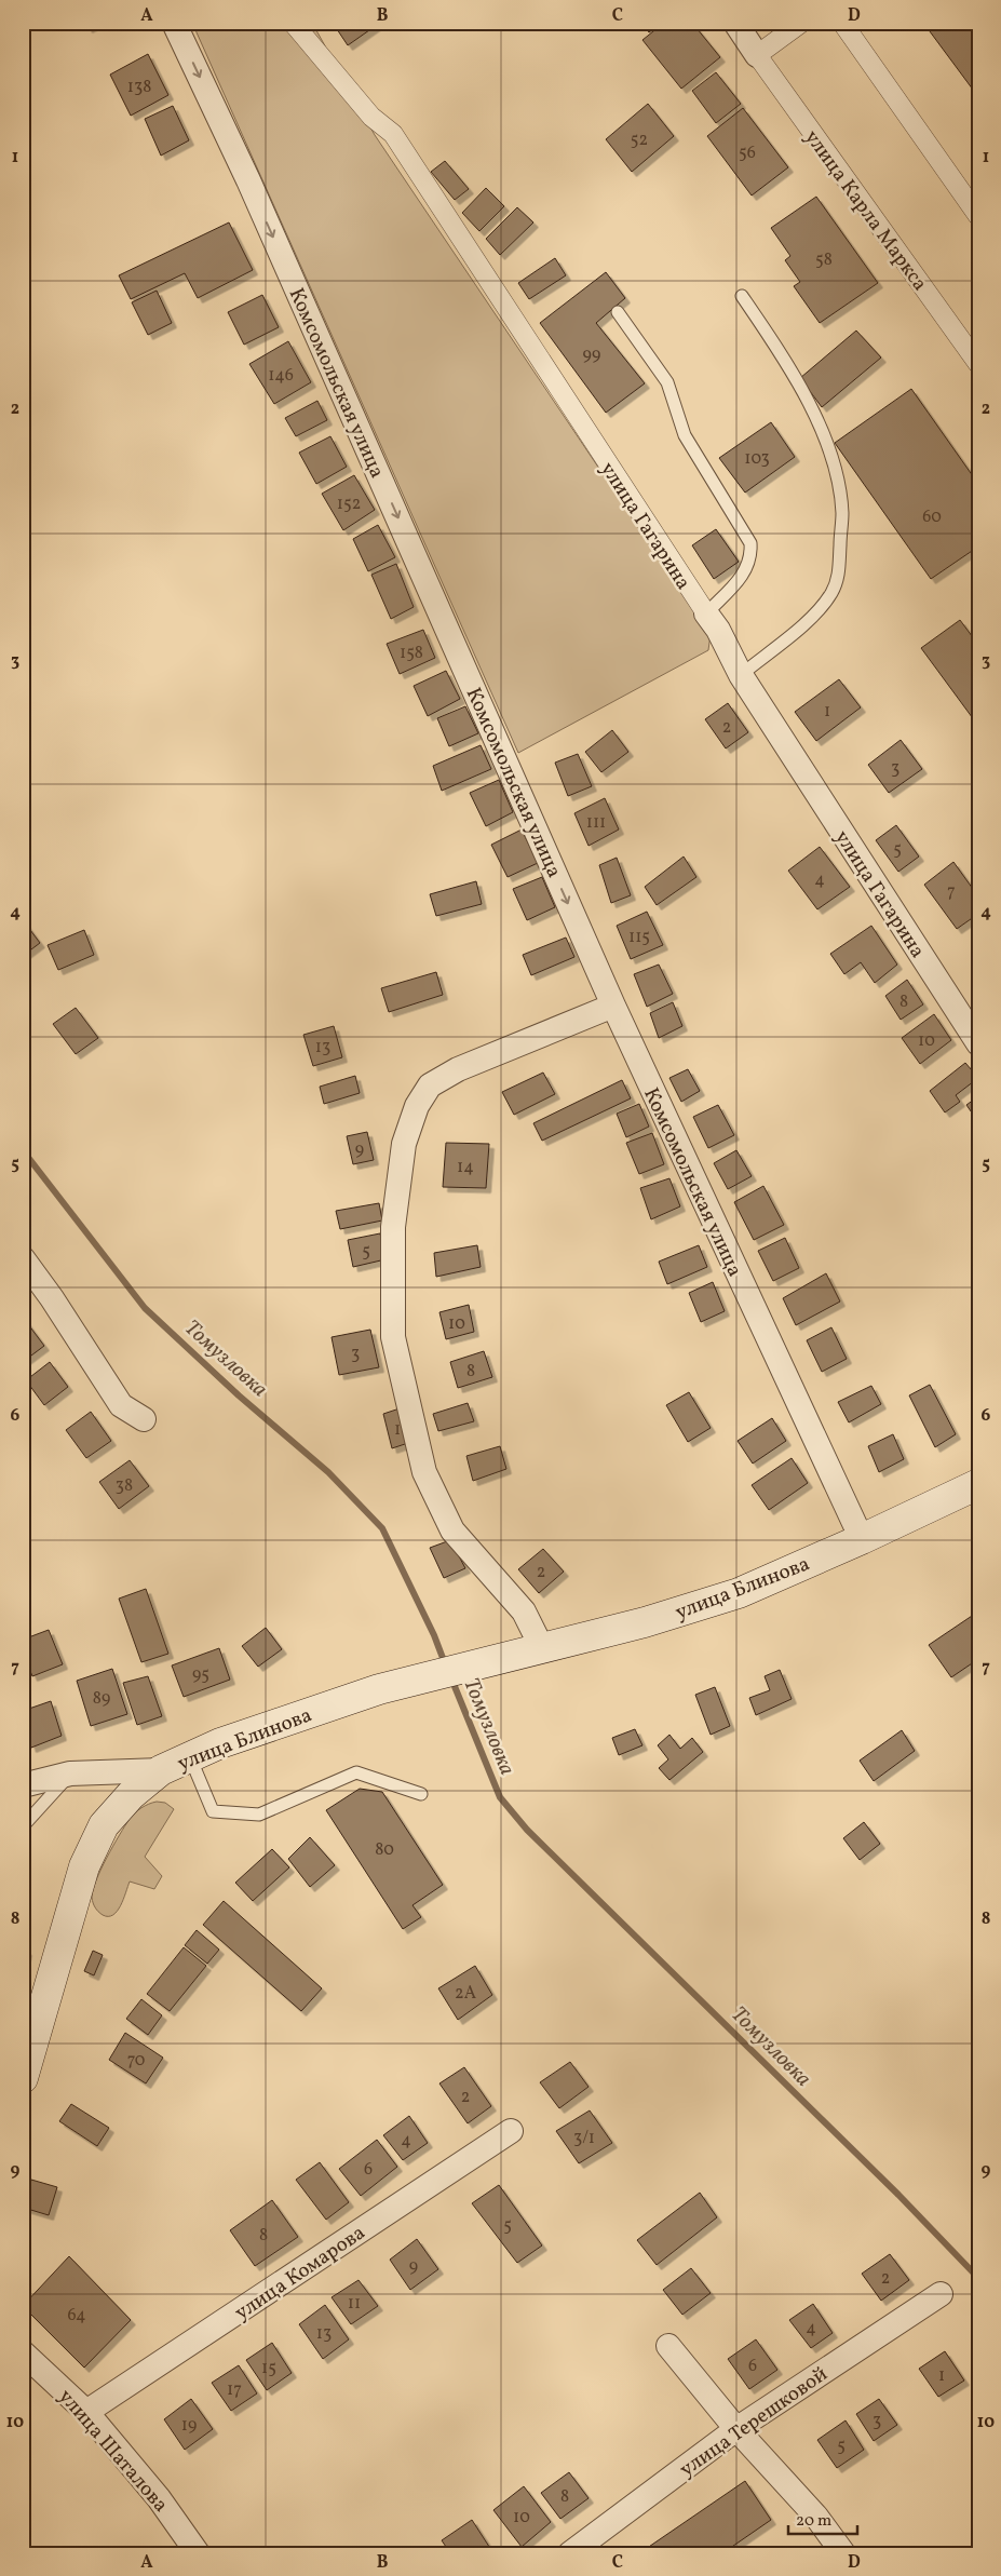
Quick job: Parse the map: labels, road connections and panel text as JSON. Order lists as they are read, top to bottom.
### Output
{
  "streets": {
    "main road": ["улица Блинова"],
    "street": [
      "улица Карла Маркса",
      "Комсомольская улица",
      "улица Гагарина",
      "улица Комарова",
      "улица Терешковой",
      "улица Шаталова"
    ]
  },
  "crossings": [
    ["Комсомольская улица", "улица Блинова"],
    ["улица Комарова", "улица Шаталова"]
  ],
  "one_way": ["Комсомольская улица"],
  "water": ["Томузловка"],
  "house_numbers": [
    "138",
    "52",
    "56",
    "58",
    "99",
    "146",
    "103",
    "152",
    "60",
    "158",
    "1",
    "2",
    "3",
    "111",
    "5",
    "4",
    "7",
    "115",
    "8",
    "10",
    "13",
    "9",
    "14",
    "5",
    "10",
    "3",
    "8",
    "1",
    "38",
    "2",
    "95",
    "89",
    "80",
    "2А",
    "70",
    "2",
    "3/1",
    "4",
    "6",
    "5",
    "8",
    "9",
    "2",
    "11",
    "64",
    "4",
    "13",
    "6",
    "15",
    "1",
    "17",
    "3",
    "19",
    "5",
    "8",
    "10"
  ],
  "scale_bar": "20 m",
  "grid": {
    "columns": [
      "A",
      "B",
      "C",
      "D"
    ],
    "rows": [
      "1",
      "2",
      "3",
      "4",
      "5",
      "6",
      "7",
      "8",
      "9",
      "10"
    ]
  }
}
